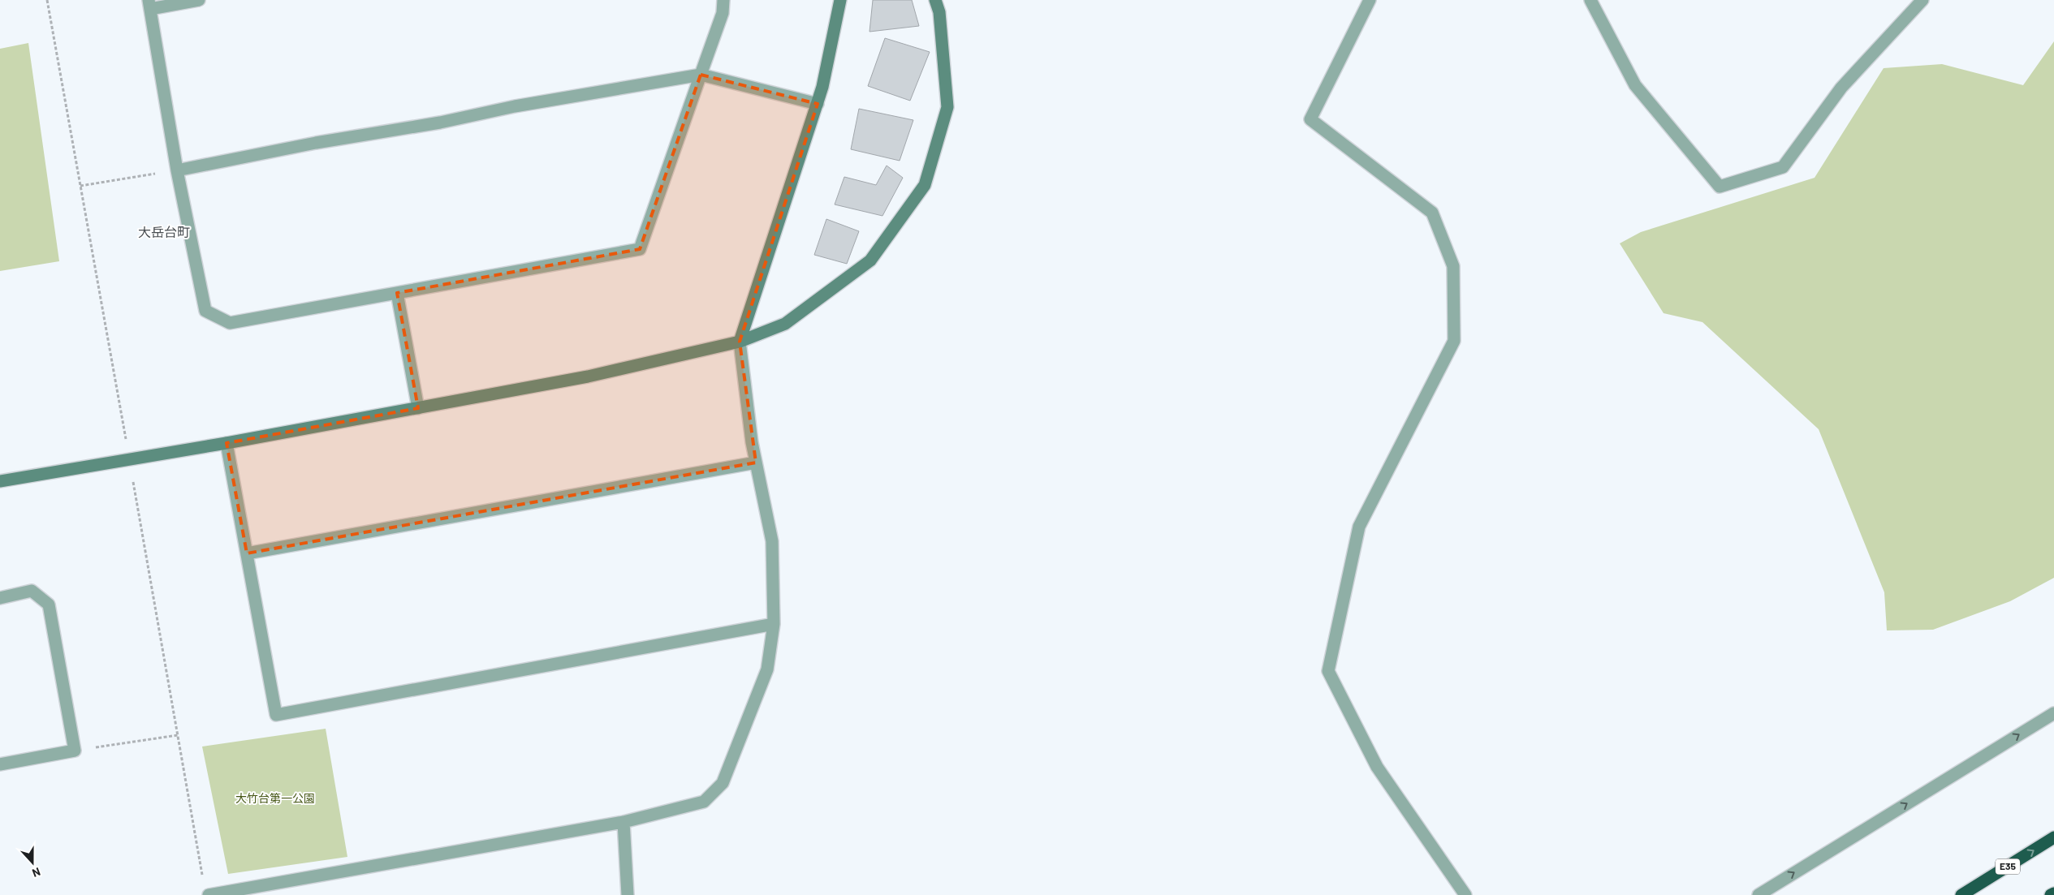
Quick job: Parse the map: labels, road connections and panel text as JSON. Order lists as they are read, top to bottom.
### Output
{
  "streets": {
    "highway": ["E35"]
  },
  "districts": ["大岳台町"],
  "parks": ["大竹台第一公園"],
  "north": "bottom"
}
